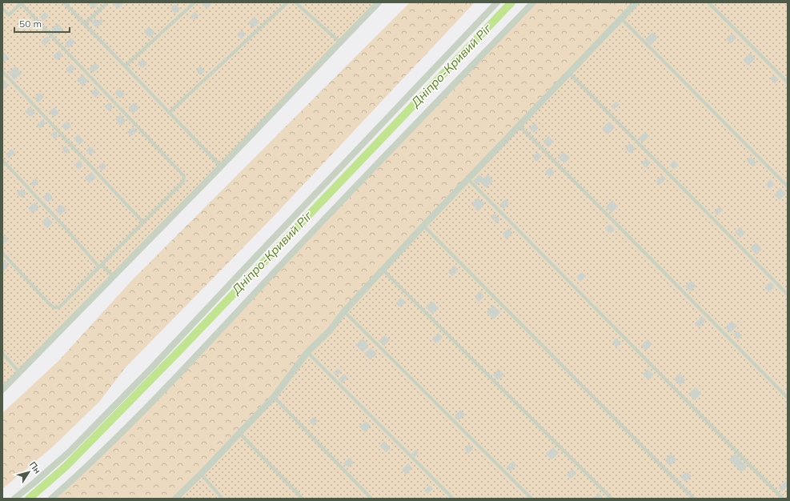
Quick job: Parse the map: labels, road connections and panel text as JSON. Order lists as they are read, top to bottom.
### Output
{
  "water": ["Дніпро-Кривий Ріг"],
  "scale_bar": "50 m",
  "north": "top right"
}
